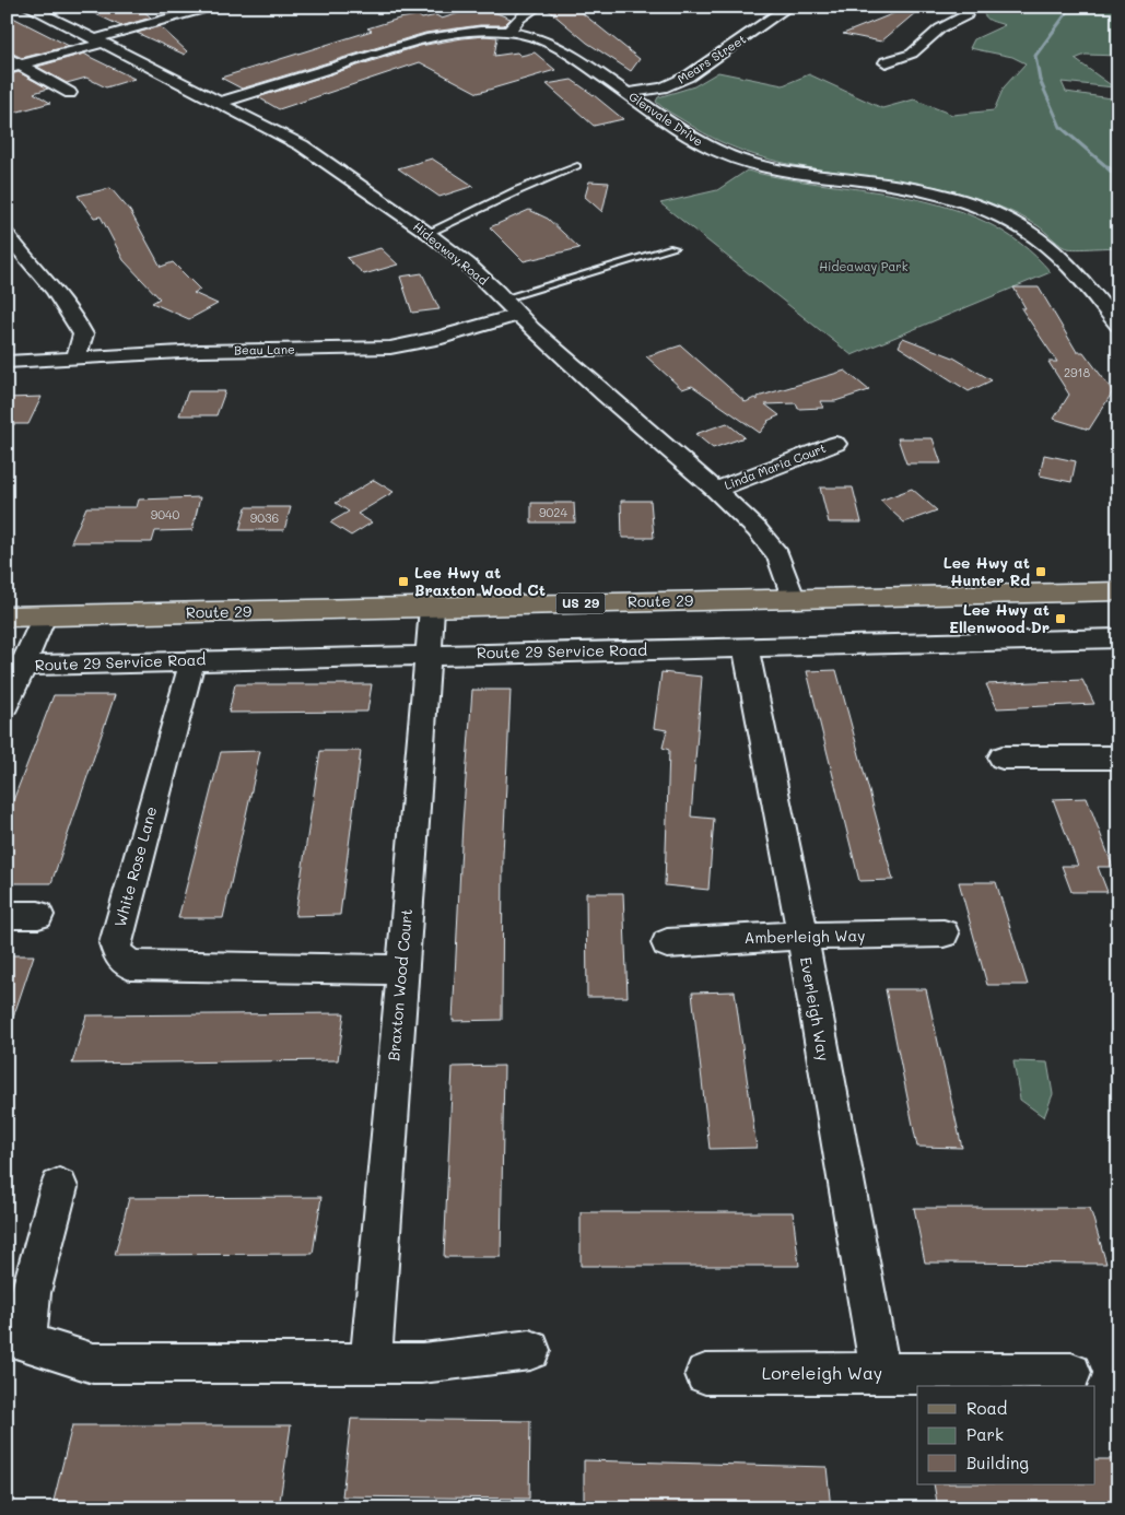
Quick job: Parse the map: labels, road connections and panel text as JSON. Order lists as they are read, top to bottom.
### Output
{
  "streets": {
    "main road": ["Route 29", "US 29"],
    "street": [
      "Mears Street",
      "Glenvale Drive",
      "Hideaway Road",
      "Beau Lane",
      "Linda Maria Court",
      "Route 29 Service Road",
      "White Rose Lane",
      "Amberleigh Way",
      "Braxton Wood Court",
      "Everleigh Way",
      "Loreleigh Way"
    ]
  },
  "crossings": [
    ["Mears Street", "Glenvale Drive"],
    ["Glenvale Drive", "Hideaway Road"],
    ["Hideaway Road", "Beau Lane"],
    ["Hideaway Road", "Linda Maria Court"],
    ["Hideaway Road", "Route 29"],
    ["Route 29", "Braxton Wood Court"],
    ["Route 29 Service Road", "White Rose Lane"],
    ["Route 29 Service Road", "Braxton Wood Court"],
    ["Route 29 Service Road", "Everleigh Way"],
    ["White Rose Lane", "Braxton Wood Court"],
    ["Amberleigh Way", "Everleigh Way"],
    ["Everleigh Way", "Loreleigh Way"]
  ],
  "parks": ["Hideaway Park"],
  "places": {
    "transit": ["Lee Hwy at Hunter Rd", "Lee Hwy at Braxton Wood Ct", "Lee Hwy at Ellenwood Dr"]
  },
  "house_numbers": [
    "2918",
    "9024",
    "9040",
    "9036"
  ],
  "legend": ["Road", "Park", "Building"]
}
